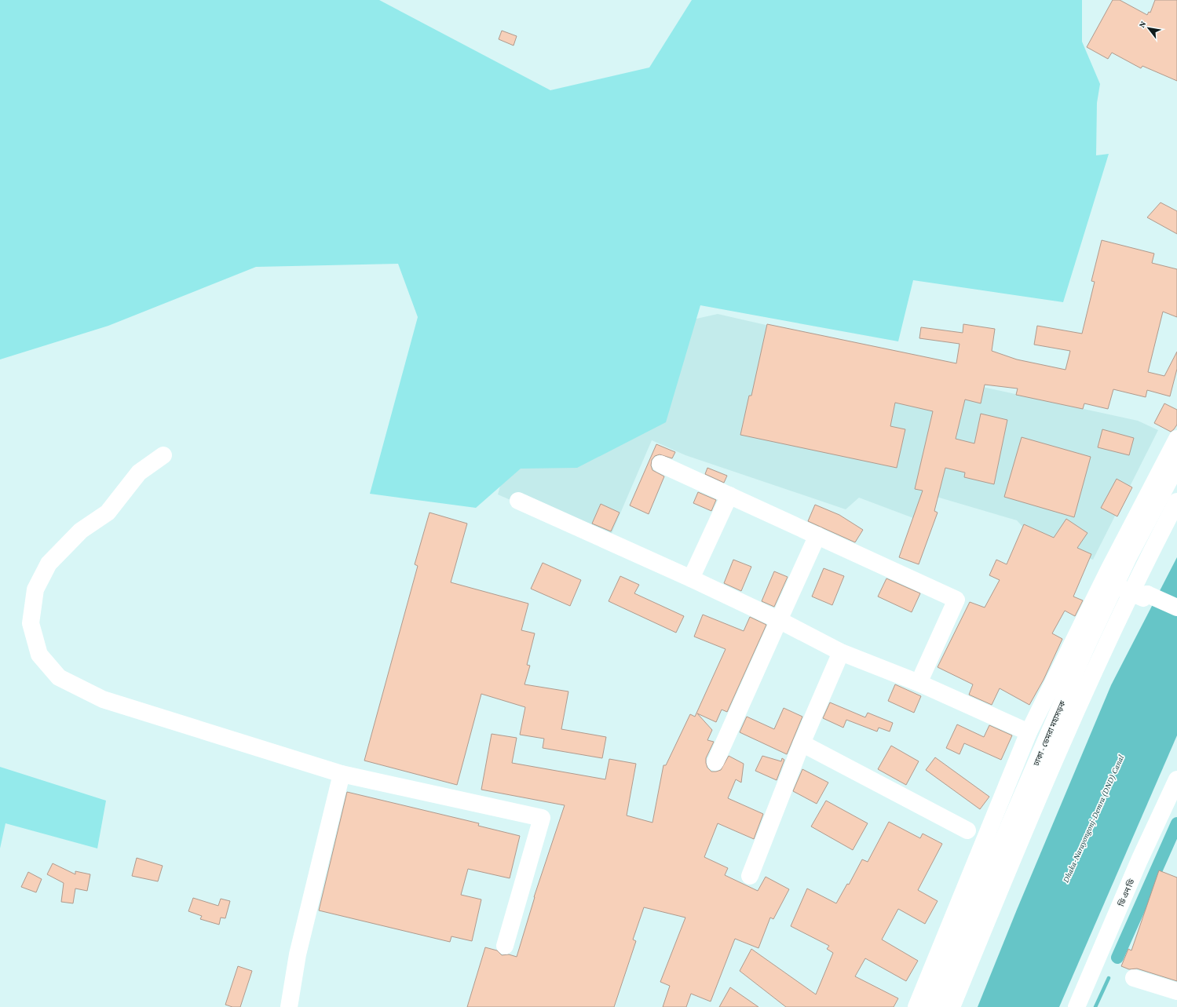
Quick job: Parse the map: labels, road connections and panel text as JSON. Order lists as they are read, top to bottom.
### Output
{
  "streets": {
    "street": ["ঢাকা - ডেমরা মহাসড়ক", "ডি এন ডি"]
  },
  "water": ["Dhaka-Narayongonj-Demra (DND) Canal"],
  "north": "top left"
}
